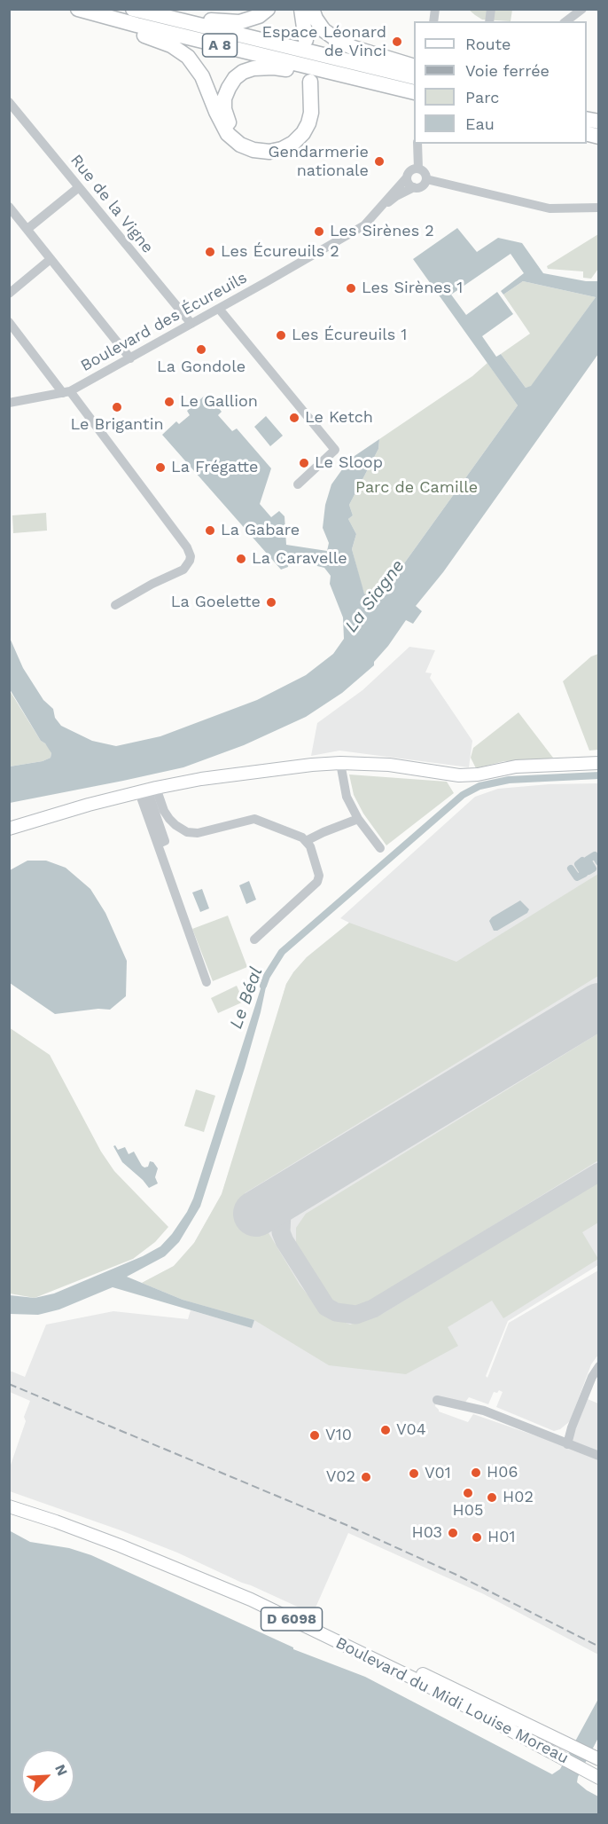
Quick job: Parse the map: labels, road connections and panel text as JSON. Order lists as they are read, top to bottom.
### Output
{
  "streets": {
    "highway": ["A 8"],
    "main road": ["D 6098", "Boulevard du Midi Louise Moreau"],
    "street": ["Rue de la Vigne", "Boulevard des Écureuils"]
  },
  "crossings": [
    ["Rue de la Vigne", "Boulevard des Écureuils"]
  ],
  "water": ["La Siagne", "Le Béal"],
  "parks": ["Parc de Camille"],
  "places": [
    "Espace Léonard de Vinci",
    "Gendarmerie nationale",
    "Les Sirènes 2",
    "Les Écureuils 2",
    "Les Sirènes 1",
    "Les Écureuils 1",
    "La Gondole",
    "Le Gallion",
    "Le Brigantin",
    "Le Ketch",
    "Le Sloop",
    "La Frégatte",
    "La Gabare",
    "La Caravelle",
    "La Goelette",
    "V04",
    "V10",
    "H06",
    "V01",
    "V02",
    "H05",
    "H02",
    "H03",
    "H01"
  ],
  "legend": [
    "Route",
    "Voie ferrée",
    "Parc",
    "Eau"
  ],
  "north": "top right"
}
